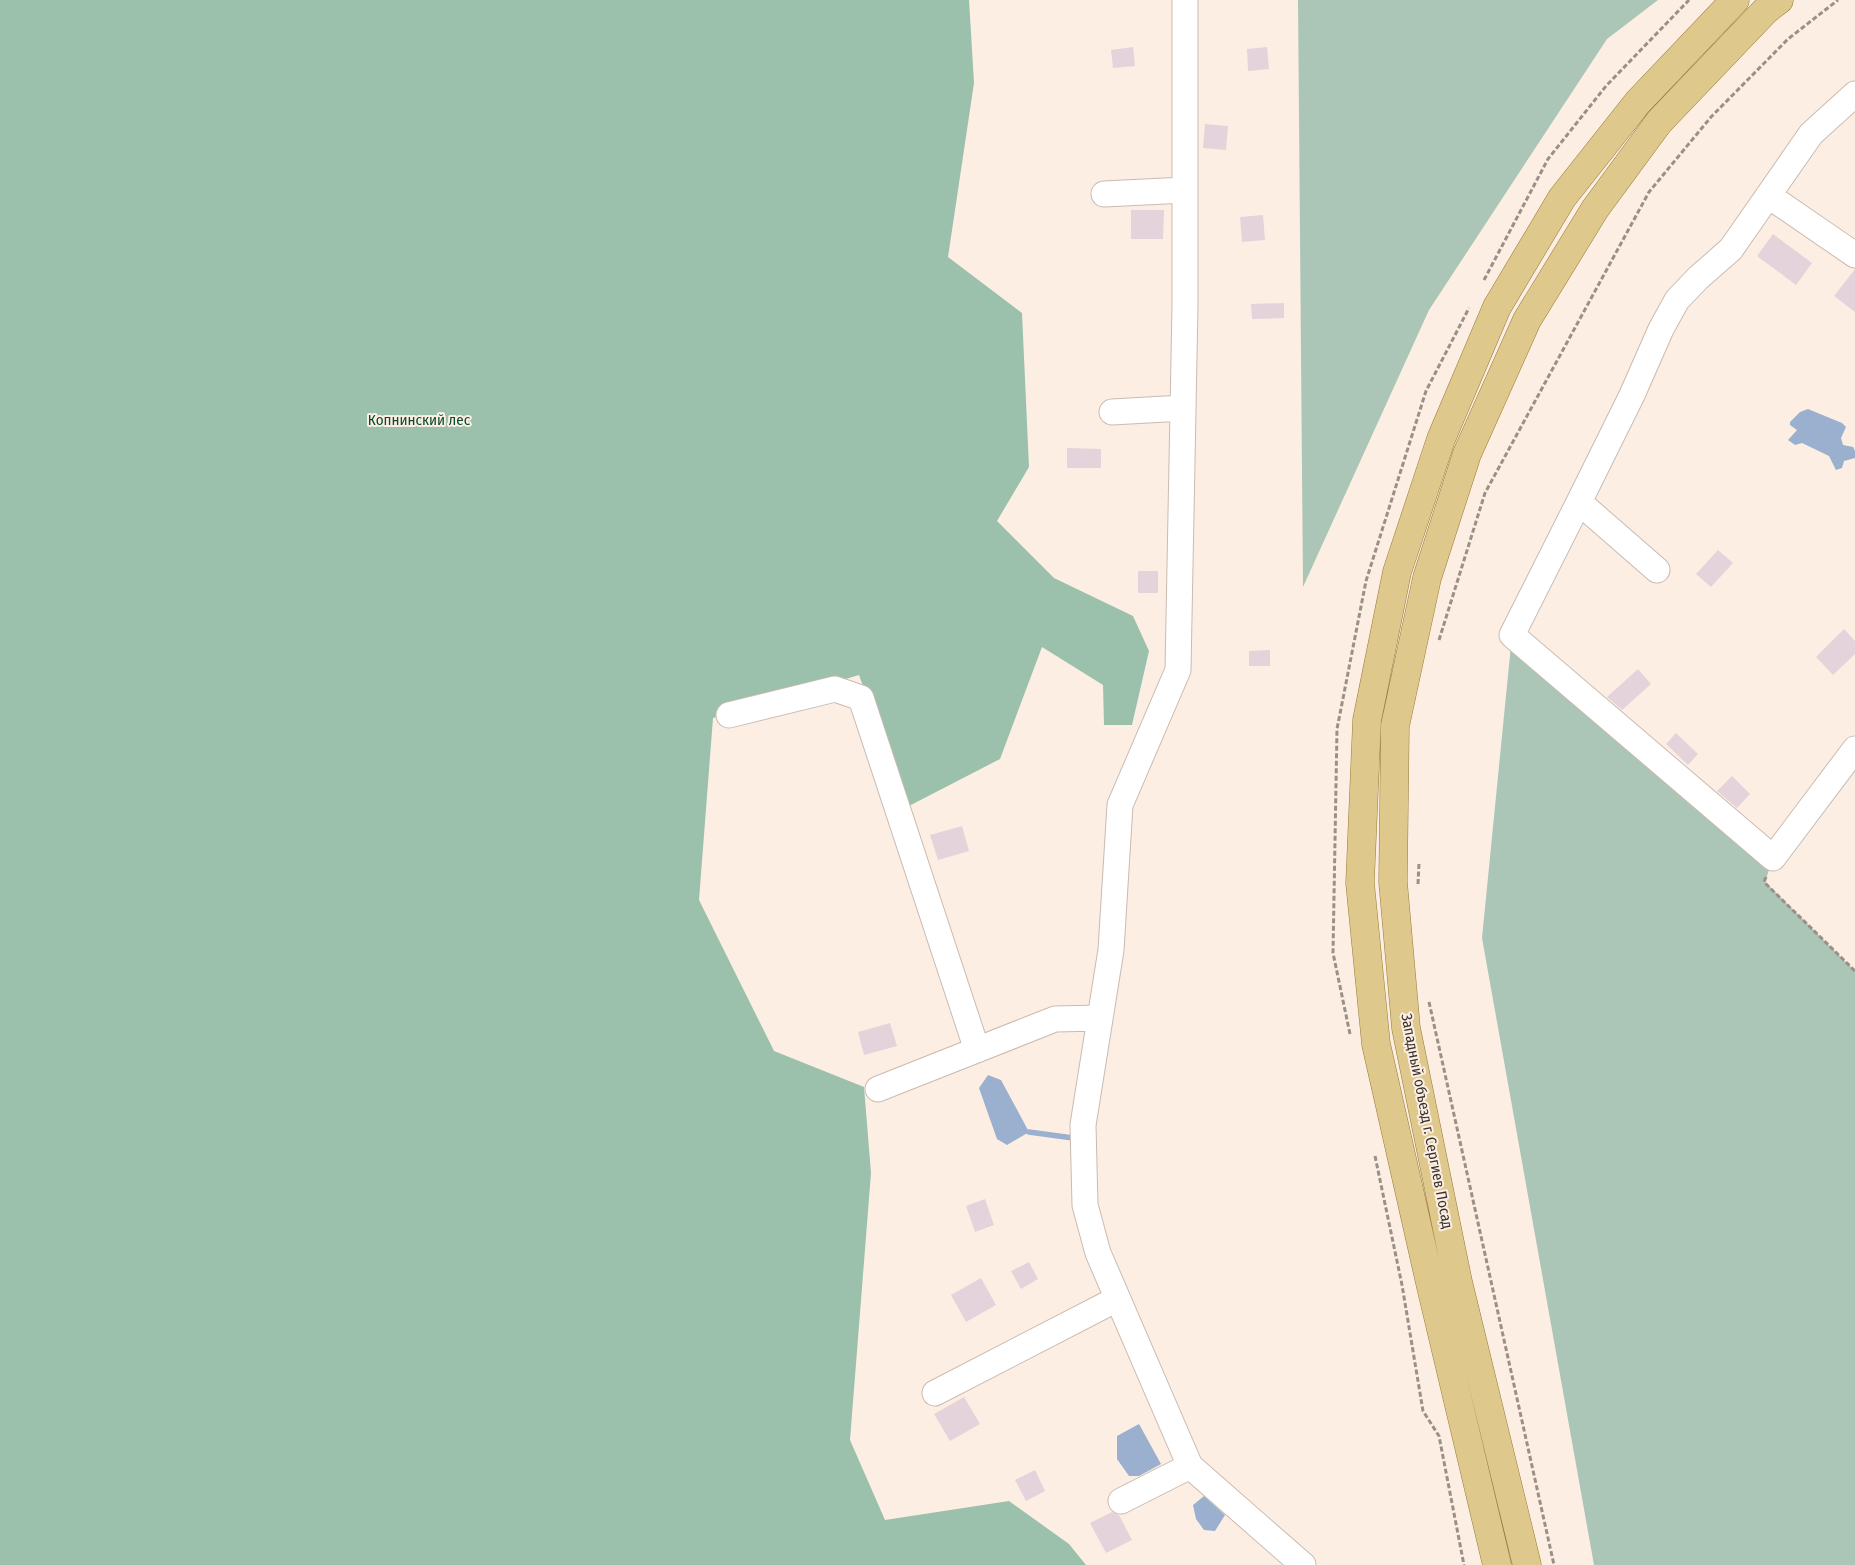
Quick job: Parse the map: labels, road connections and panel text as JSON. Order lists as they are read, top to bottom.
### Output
{
  "streets": {
    "main road": ["Западный объезд г. Сергиев Посад"]
  },
  "parks": ["Копнинский лес"]
}
